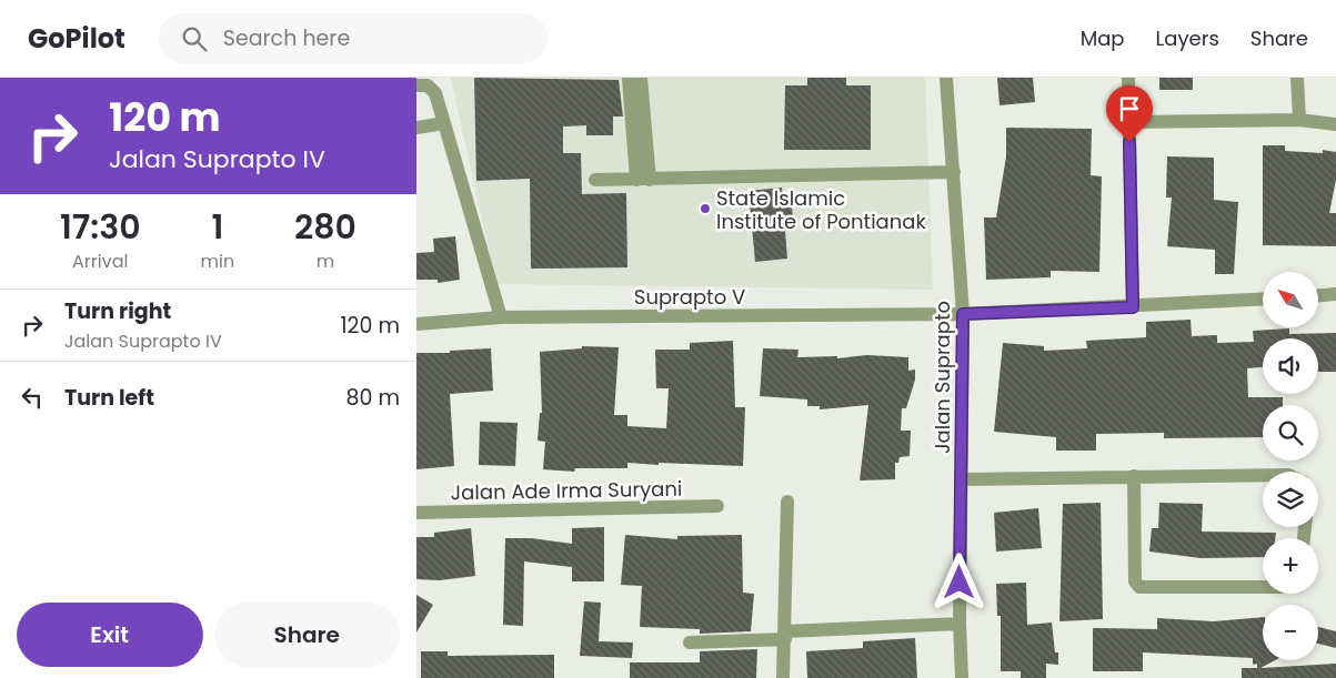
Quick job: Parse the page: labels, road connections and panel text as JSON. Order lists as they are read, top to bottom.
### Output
{
  "streets": {
    "street": ["Suprapto V", "Jalan Suprapto", "Jalan Ade Irma Suryani"]
  },
  "crossings": [
    ["Suprapto V", "Jalan Suprapto"]
  ],
  "places": ["State Islamic Institute of Pontianak"],
  "north": "top left",
  "page": {
    "header": "GoPilot",
    "search": "Search here",
    "nav": ["Map", "Layers", "Share"],
    "turn": ["120 m", "Jalan Suprapto IV"],
    "eta": [
      "17:30",
      "Arrival",
      "1",
      "min",
      "280",
      "m"
    ],
    "map_buttons": ["+", "−"],
    "list": [
      {
        "name": "Turn right",
        "note": "Jalan Suprapto IV",
        "value": "120 m"
      },
      {
        "name": "Turn left",
        "value": "80 m"
      }
    ],
    "buttons": ["Exit", "Share"]
  }
}
